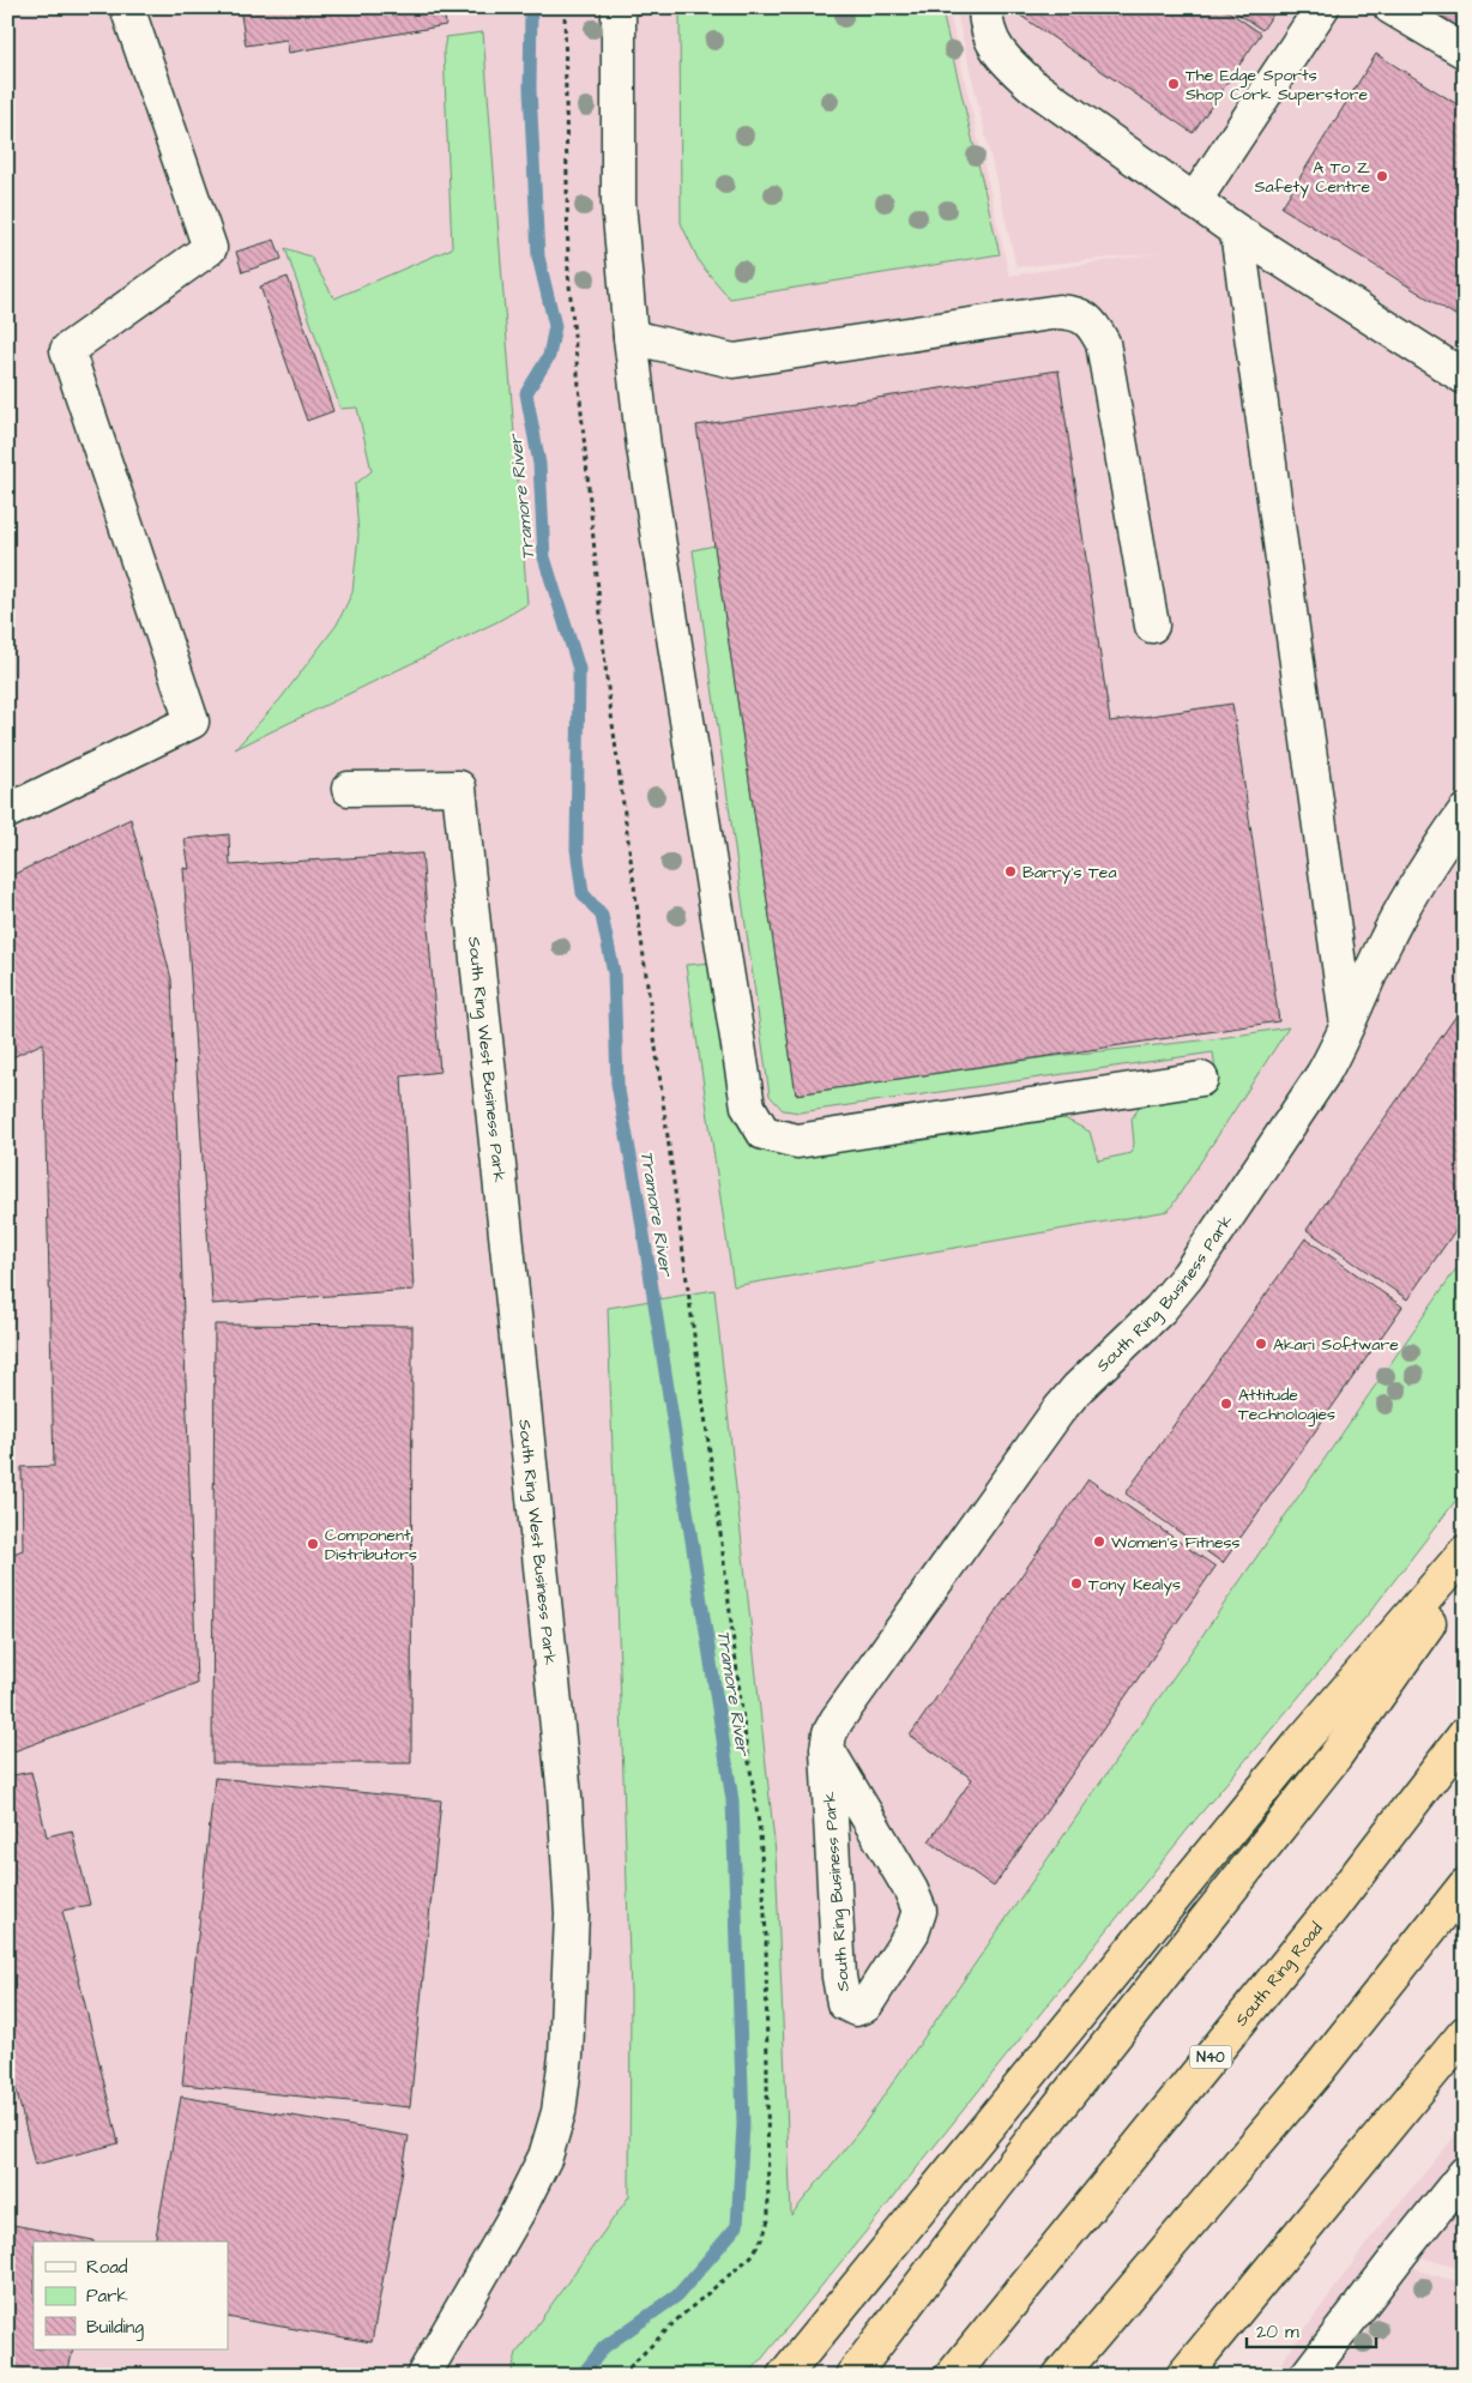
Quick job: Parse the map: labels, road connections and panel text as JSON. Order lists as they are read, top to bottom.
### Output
{
  "streets": {
    "highway": ["South Ring Road", "N40"],
    "lane": ["South Ring West Business Park", "South Ring Business Park"]
  },
  "water": ["Tramore River"],
  "places": [
    "The Edge Sports Shop Cork Superstore",
    "A To Z Safety Centre",
    "Barry's Tea",
    "Akari Software",
    "Attitude Technologies",
    "Women's Fitness",
    "Component Distributors",
    "Tony Kealys"
  ],
  "legend": ["Road", "Park", "Building"],
  "scale_bar": "20 m"
}
